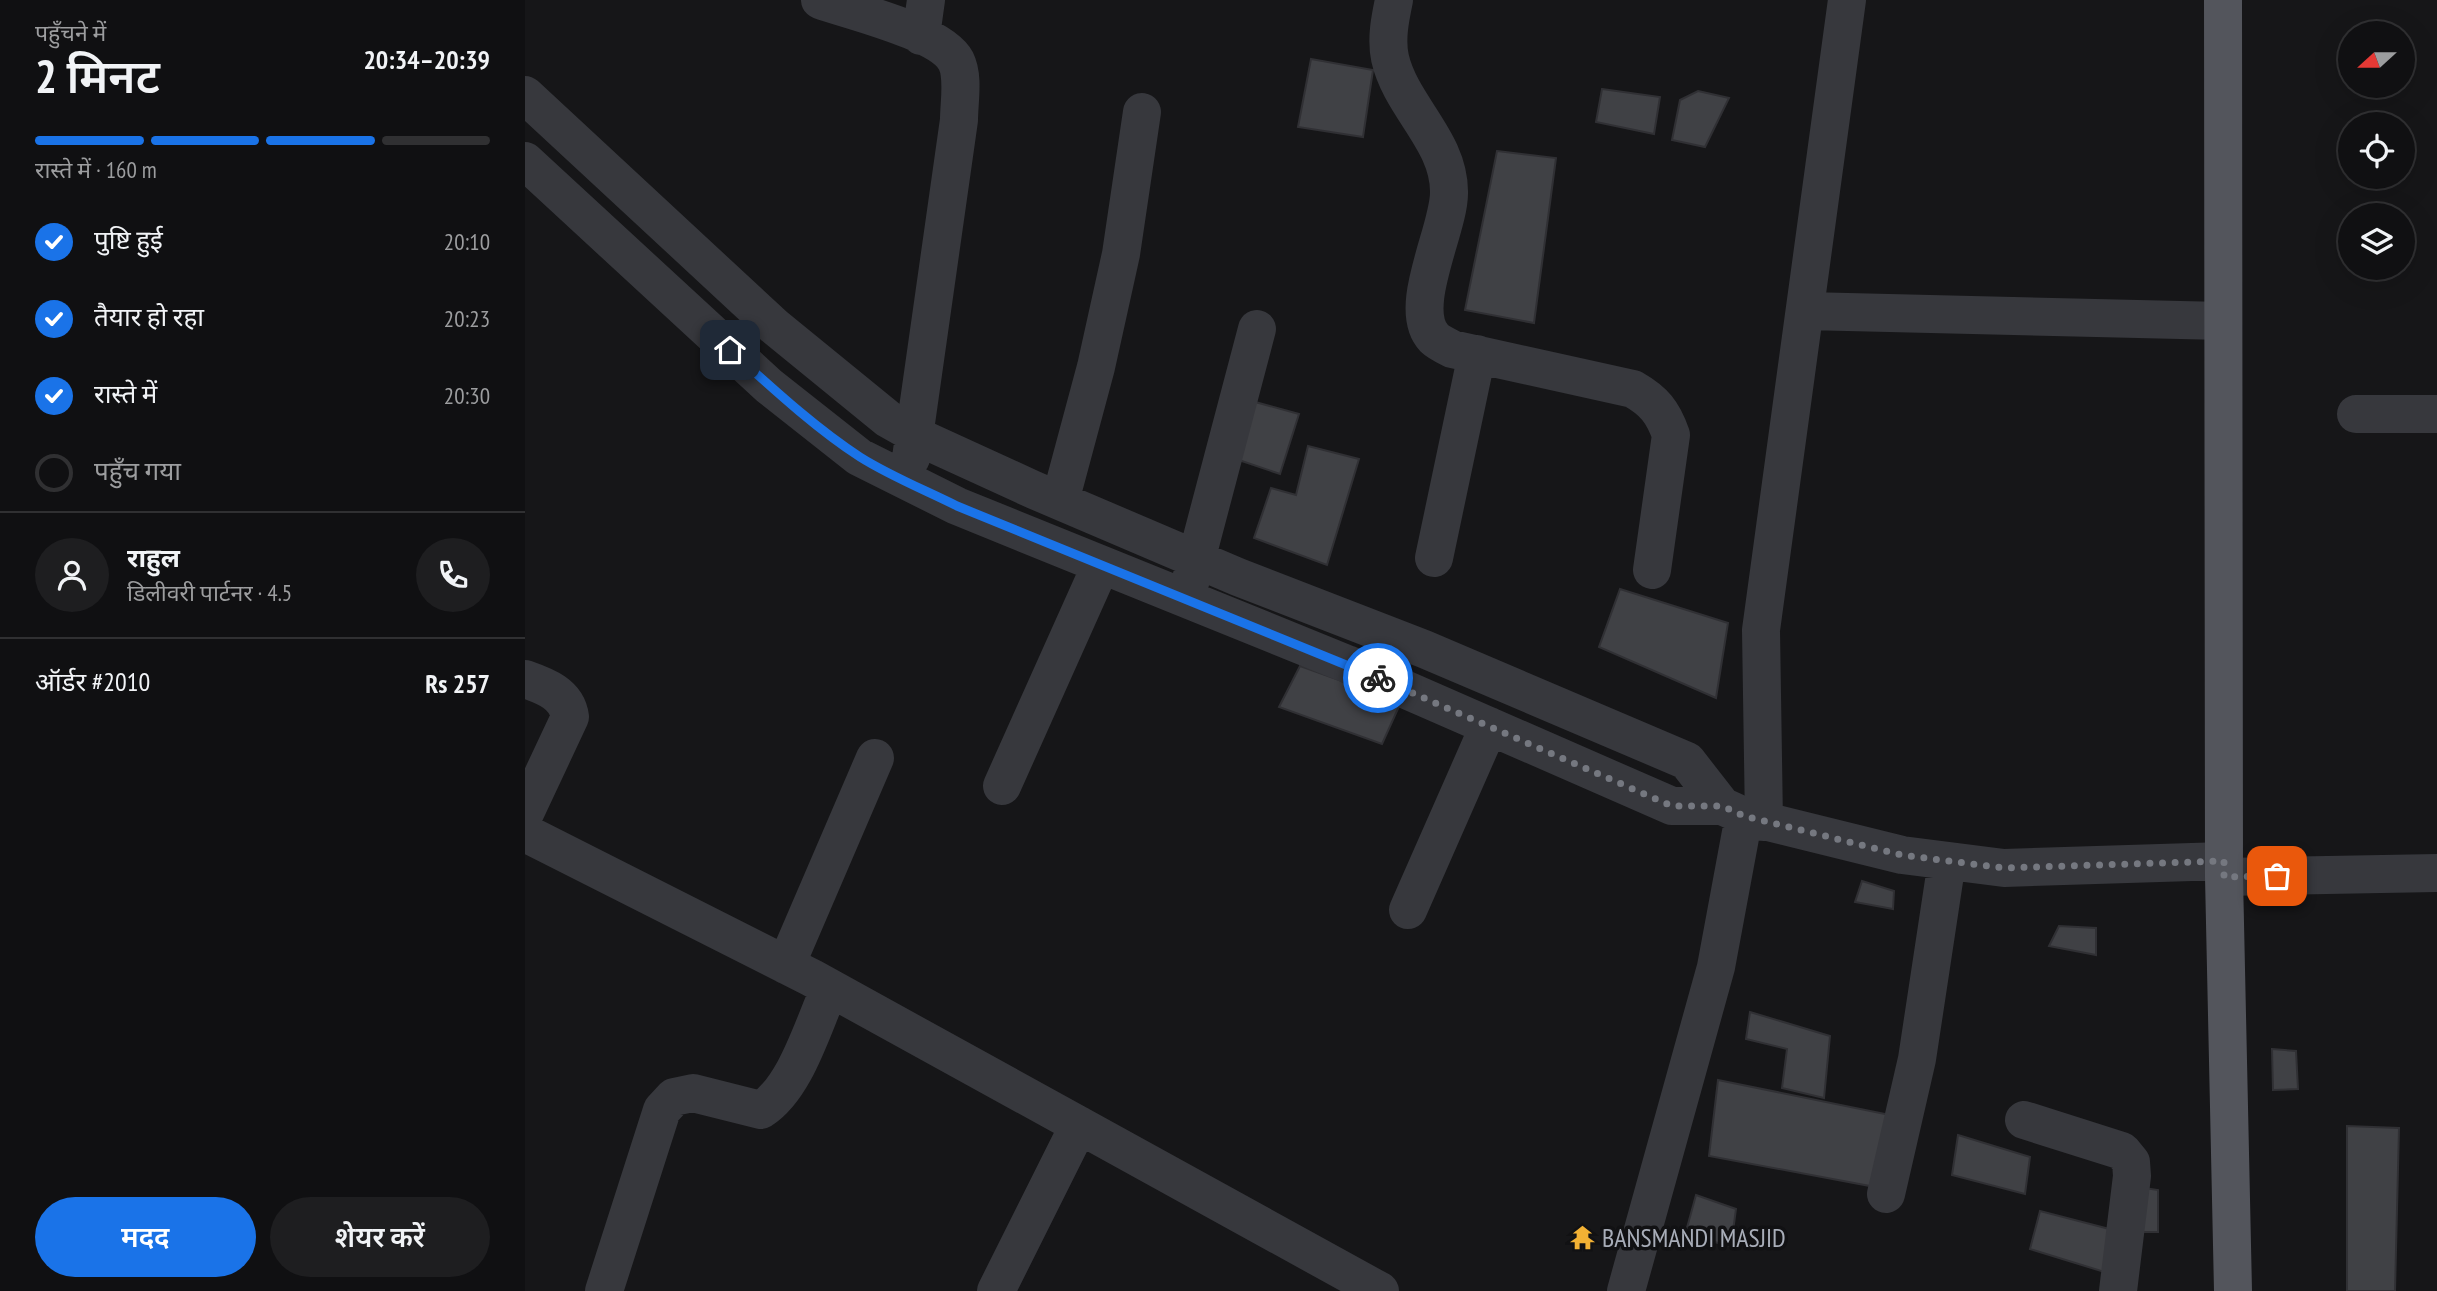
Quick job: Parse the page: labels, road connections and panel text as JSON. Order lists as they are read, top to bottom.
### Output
{
  "places": {
    "temple": ["BANSMANDI MASJID"]
  },
  "north": "left",
  "page": {
    "heading": ["2 मिनट", "पहुँचने में", "20:34–20:39"],
    "panel": [
      "राहुल",
      "डिलीवरी पार्टनर · 4.5",
      "ऑर्डर #2010",
      "Rs 257"
    ],
    "bar": "रास्ते में · 160 m",
    "list": [
      ["पुष्टि हुई", "20:10"],
      ["तैयार हो रहा", "20:23"],
      ["रास्ते में", "20:30"],
      "पहुँच गया"
    ],
    "buttons": ["मदद", "शेयर करें"]
  }
}
